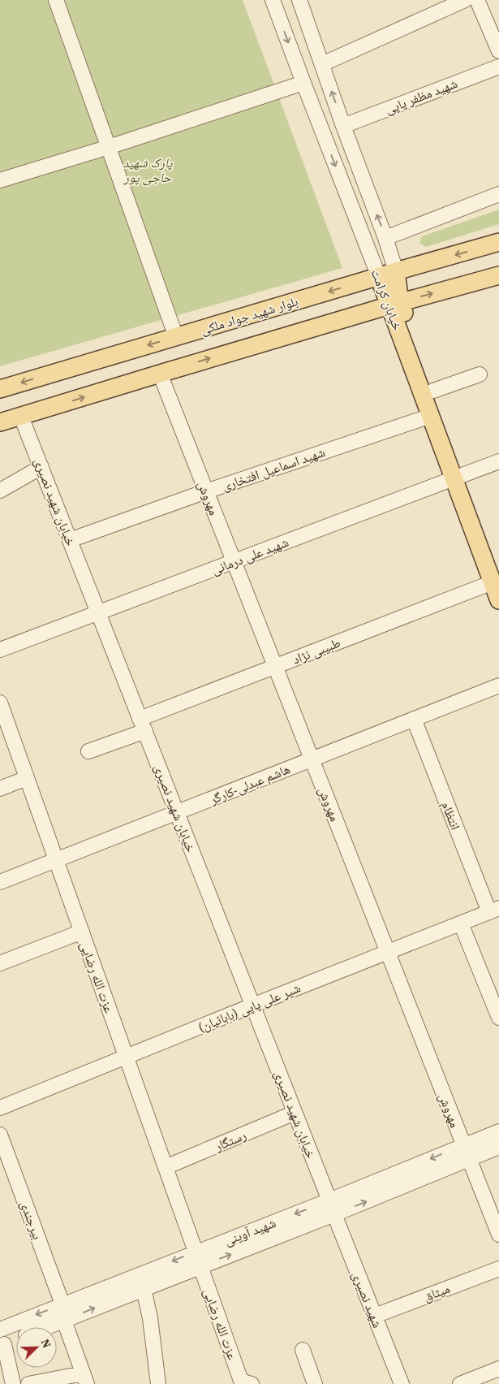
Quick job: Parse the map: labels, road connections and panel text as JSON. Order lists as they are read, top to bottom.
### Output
{
  "streets": {
    "main road": ["خیابان کرامت", "بلوار شهید جواد ملکی"],
    "street": [
      "شهید مظفر پاپی",
      "شهید اسماعیل افتخاری",
      "مهروش",
      "خیابان شهید نصیری",
      "شهید علی درمانی",
      "طبیبی نژاد",
      "هاشم عبدلی-کارگر",
      "انتظام",
      "عزت الله رضایی",
      "شیر علی پاپی (بابائیان)",
      "رستگار",
      "بیرجندی",
      "شهید آوینی",
      "میثاق",
      "شهید نصیری"
    ]
  },
  "crossings": [
    ["شهید مظفر پاپی", "خیابان کرامت"],
    ["خیابان کرامت", "بلوار شهید جواد ملکی"],
    ["خیابان کرامت", "شهید اسماعیل افتخاری"],
    ["خیابان کرامت", "شهید علی درمانی"],
    ["خیابان کرامت", "طبیبی نژاد"],
    ["شهید اسماعیل افتخاری", "مهروش"],
    ["شهید اسماعیل افتخاری", "خیابان شهید نصیری"],
    ["مهروش", "شهید علی درمانی"],
    ["مهروش", "طبیبی نژاد"],
    ["مهروش", "هاشم عبدلی-کارگر"],
    ["مهروش", "شیر علی پاپی (بابائیان)"],
    ["مهروش", "شهید آوینی"],
    ["خیابان شهید نصیری", "شهید علی درمانی"],
    ["خیابان شهید نصیری", "طبیبی نژاد"],
    ["خیابان شهید نصیری", "هاشم عبدلی-کارگر"],
    ["خیابان شهید نصیری", "شیر علی پاپی (بابائیان)"],
    ["خیابان شهید نصیری", "رستگار"],
    ["خیابان شهید نصیری", "شهید آوینی"],
    ["هاشم عبدلی-کارگر", "انتظام"],
    ["هاشم عبدلی-کارگر", "عزت الله رضایی"],
    ["انتظام", "شیر علی پاپی (بابائیان)"],
    ["عزت الله رضایی", "شیر علی پاپی (بابائیان)"],
    ["عزت الله رضایی", "رستگار"],
    ["عزت الله رضایی", "شهید آوینی"],
    ["بیرجندی", "شهید آوینی"],
    ["شهید آوینی", "شهید نصیری"],
    ["میثاق", "شهید نصیری"]
  ],
  "parks": ["پارک شهید حاجی پور"],
  "north": "top right"
}
